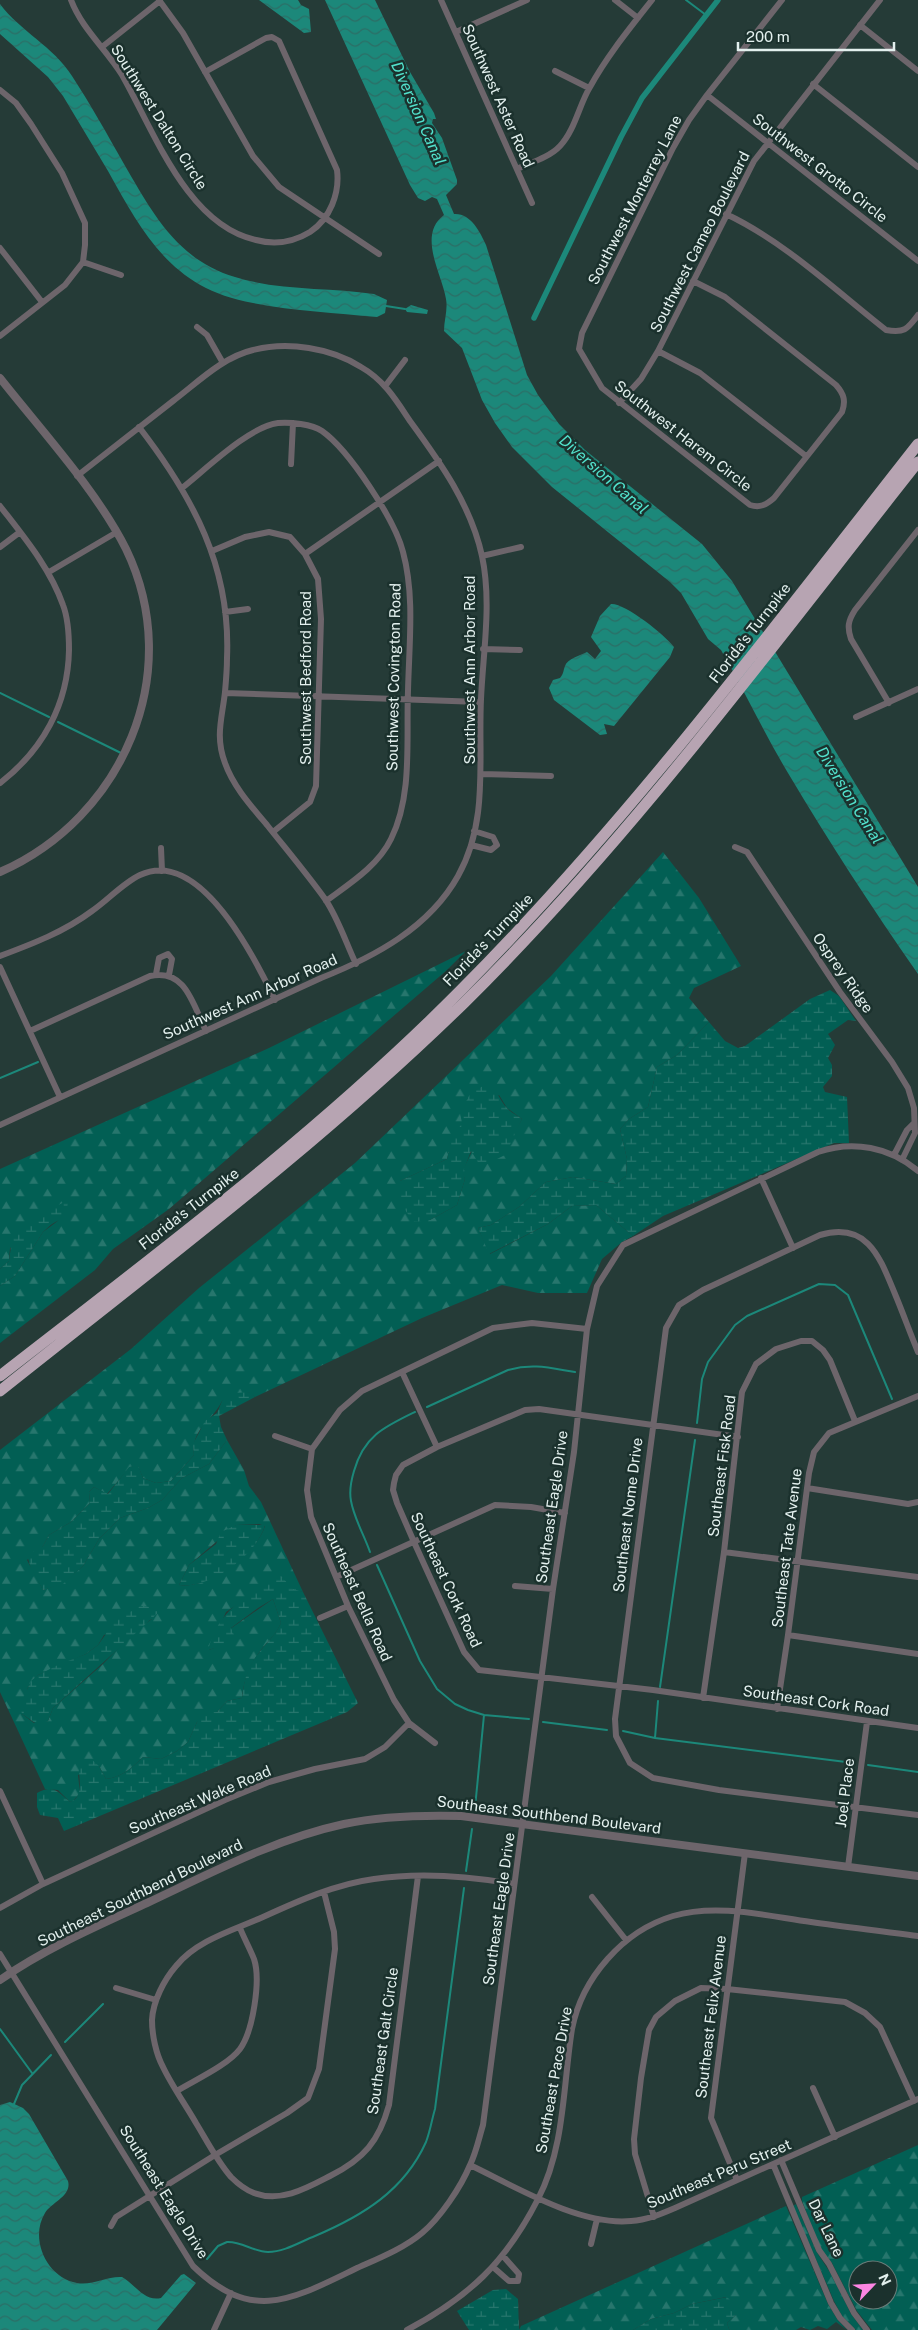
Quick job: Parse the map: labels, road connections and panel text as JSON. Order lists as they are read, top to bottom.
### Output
{
  "streets": {
    "highway": ["Florida's Turnpike"],
    "street": [
      "Southwest Aster Road",
      "Southwest Dalton Circle",
      "Southwest Grotto Circle",
      "Southwest Monterrey Lane",
      "Southwest Cameo Boulevard",
      "Southwest Harem Circle",
      "Southwest Ann Arbor Road",
      "Southwest Covington Road",
      "Southwest Bedford Road",
      "Osprey Ridge",
      "Southeast Fisk Road",
      "Southeast Eagle Drive",
      "Southeast Nome Drive",
      "Southeast Tate Avenue",
      "Southeast Cork Road",
      "Southeast Bella Road",
      "Joel Place",
      "Southeast Wake Road",
      "Southeast Southbend Boulevard",
      "Southeast Felix Avenue",
      "Southeast Galt Circle",
      "Southeast Pace Drive",
      "Southeast Peru Street",
      "Dar Lane"
    ]
  },
  "crossings": [
    ["Southwest Grotto Circle", "Southwest Monterrey Lane"],
    ["Southwest Grotto Circle", "Southwest Cameo Boulevard"],
    ["Southwest Monterrey Lane", "Southwest Harem Circle"],
    ["Southwest Cameo Boulevard", "Southwest Harem Circle"],
    ["Osprey Ridge", "Southeast Eagle Drive"],
    ["Southeast Fisk Road", "Southeast Tate Avenue"],
    ["Southeast Fisk Road", "Southeast Cork Road"],
    ["Southeast Eagle Drive", "Southeast Cork Road"],
    ["Southeast Eagle Drive", "Southeast Bella Road"],
    ["Southeast Eagle Drive", "Southeast Southbend Boulevard"],
    ["Southeast Eagle Drive", "Southeast Galt Circle"],
    ["Southeast Eagle Drive", "Southeast Peru Street"],
    ["Southeast Nome Drive", "Southeast Cork Road"],
    ["Southeast Nome Drive", "Joel Place"],
    ["Southeast Tate Avenue", "Southeast Cork Road"],
    ["Southeast Cork Road", "Joel Place"],
    ["Southeast Bella Road", "Southeast Wake Road"],
    ["Joel Place", "Southeast Southbend Boulevard"],
    ["Southeast Southbend Boulevard", "Southeast Felix Avenue"],
    ["Southeast Felix Avenue", "Southeast Pace Drive"],
    ["Southeast Felix Avenue", "Southeast Peru Street"],
    ["Southeast Pace Drive", "Southeast Peru Street"],
    ["Southeast Peru Street", "Dar Lane"]
  ],
  "water": ["Diversion Canal"],
  "scale_bar": "200 m",
  "north": "top right"
}
